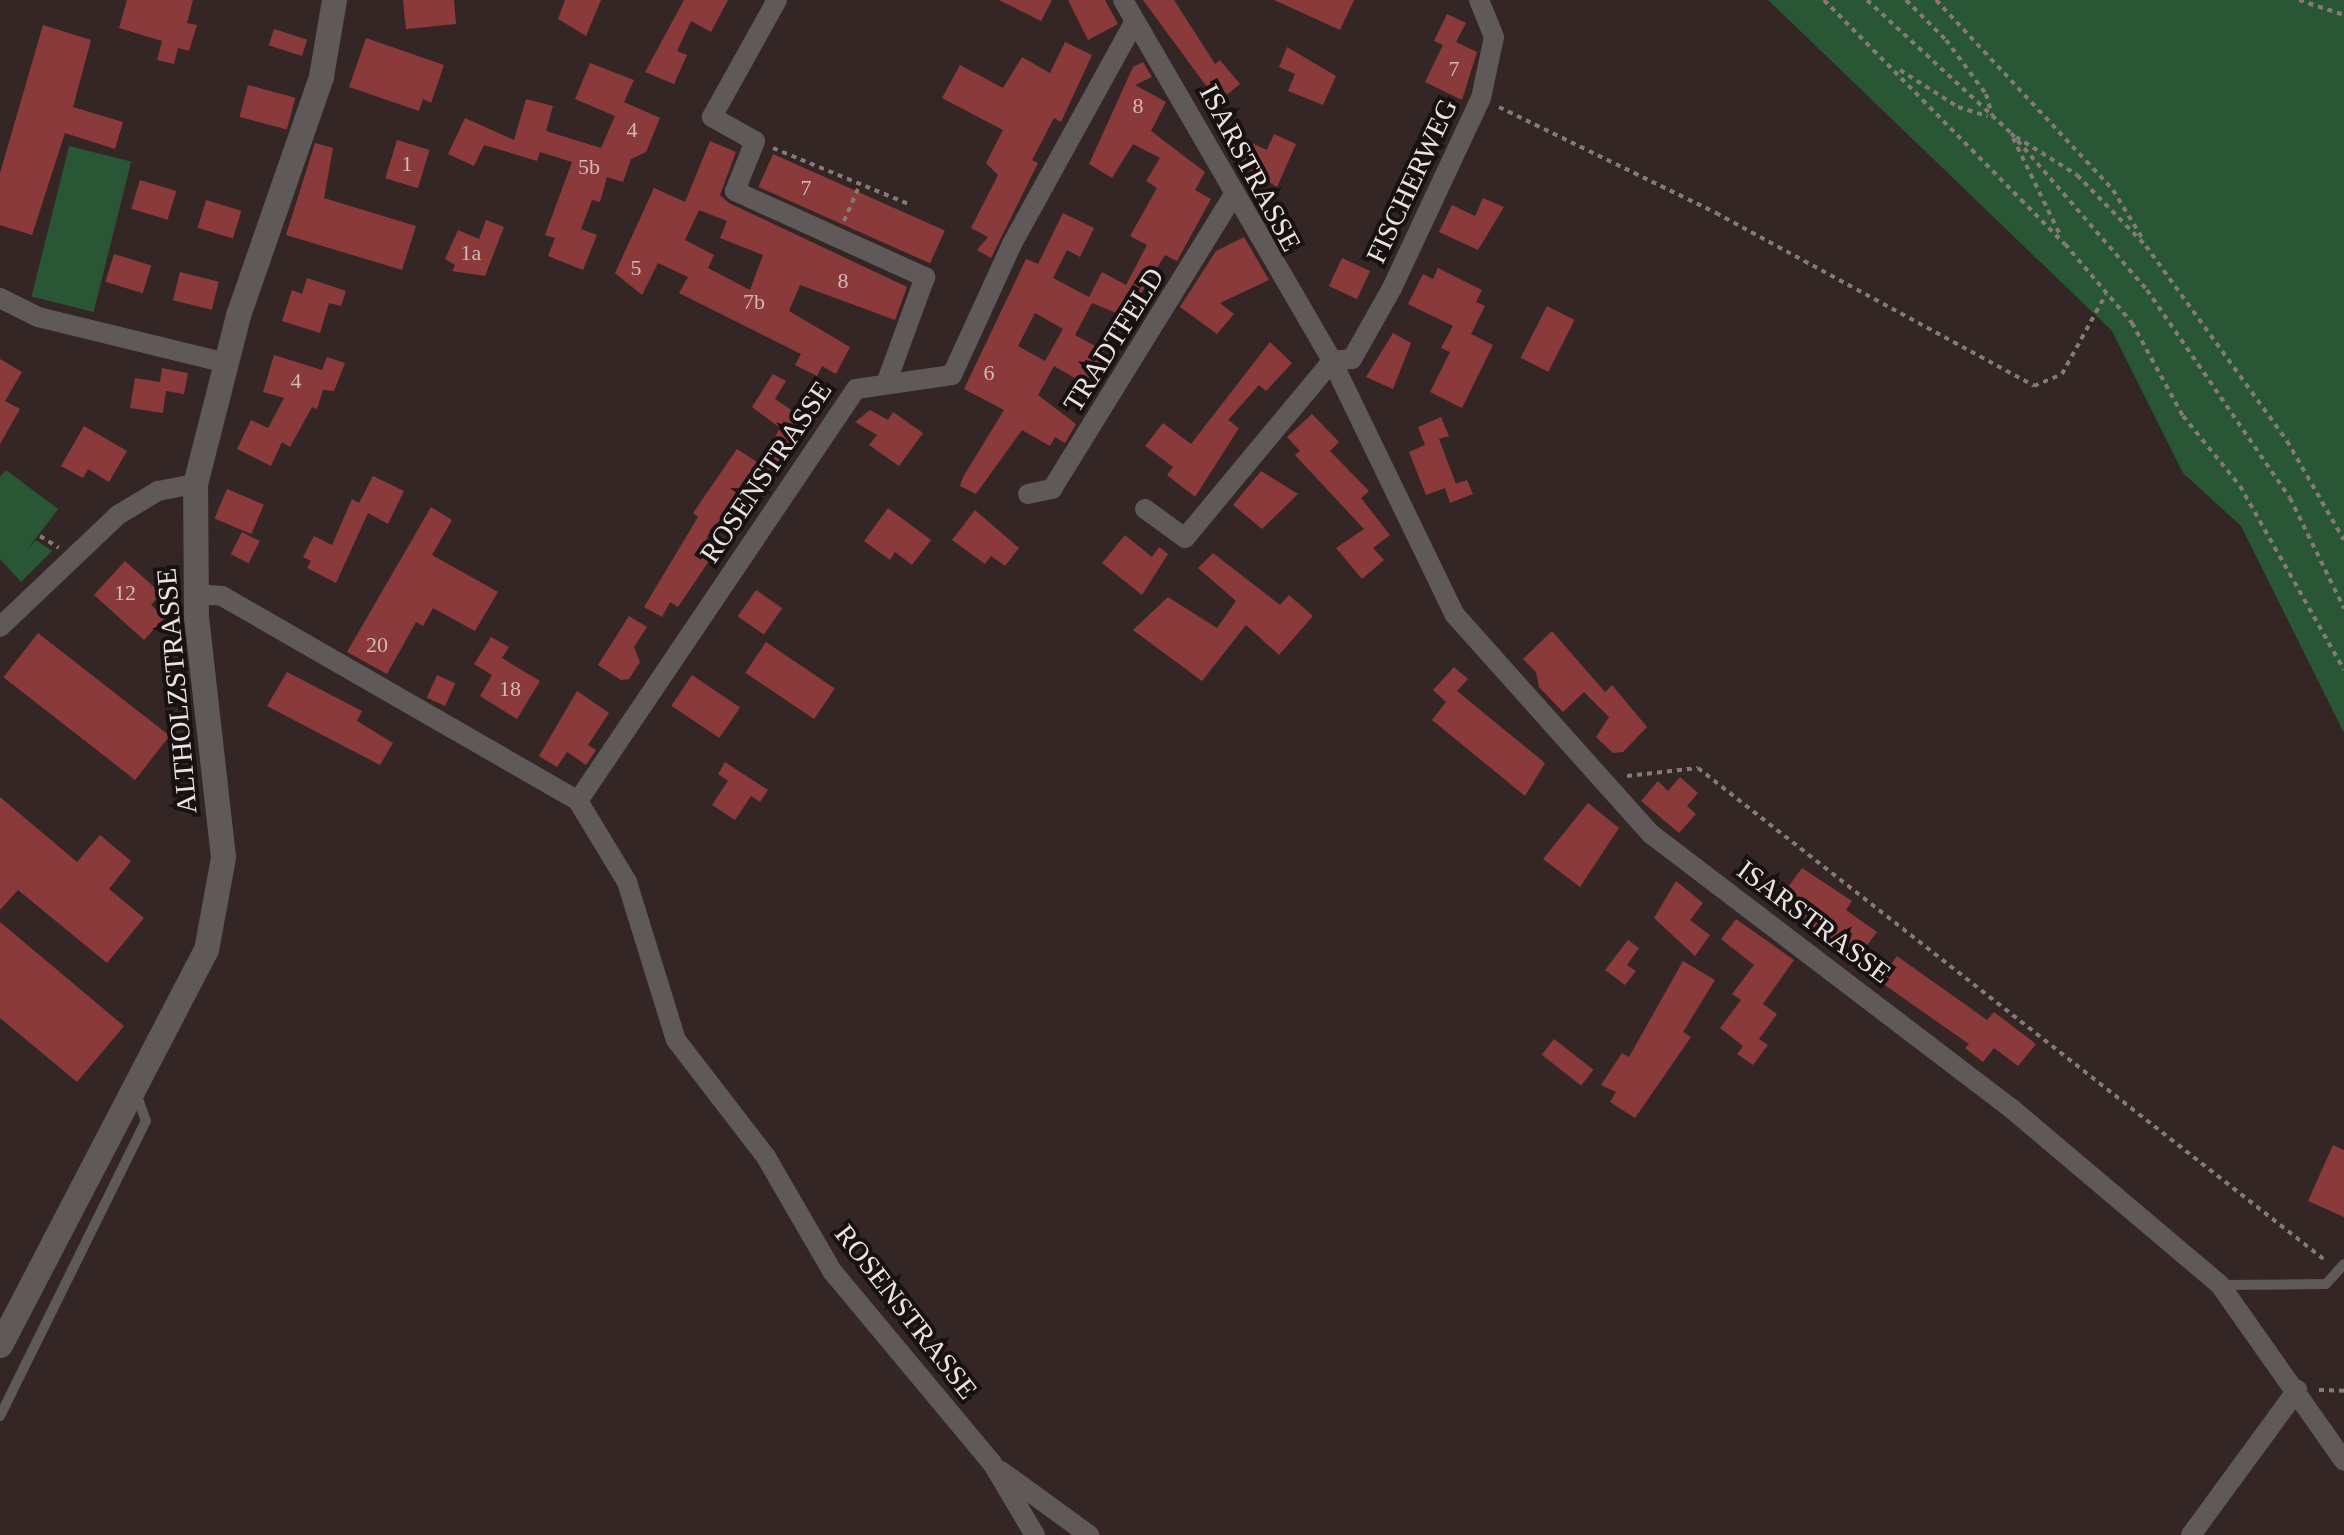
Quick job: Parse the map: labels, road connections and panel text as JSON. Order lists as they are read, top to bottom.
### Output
{
  "streets": {
    "street": [
      "ISARSTRASSE",
      "FISCHERWEG",
      "TRADTFELD",
      "ROSENSTRASSE",
      "ALTHOLZSTRASSE"
    ]
  },
  "crossings": [
    ["ISARSTRASSE", "FISCHERWEG"],
    ["ISARSTRASSE", "TRADTFELD"],
    ["ISARSTRASSE", "ROSENSTRASSE"],
    ["ROSENSTRASSE", "ALTHOLZSTRASSE"]
  ],
  "house_numbers": [
    "7",
    "8",
    "4",
    "1",
    "5b",
    "7",
    "1a",
    "5",
    "8",
    "7b",
    "6",
    "4",
    "12",
    "20",
    "18"
  ]
}
